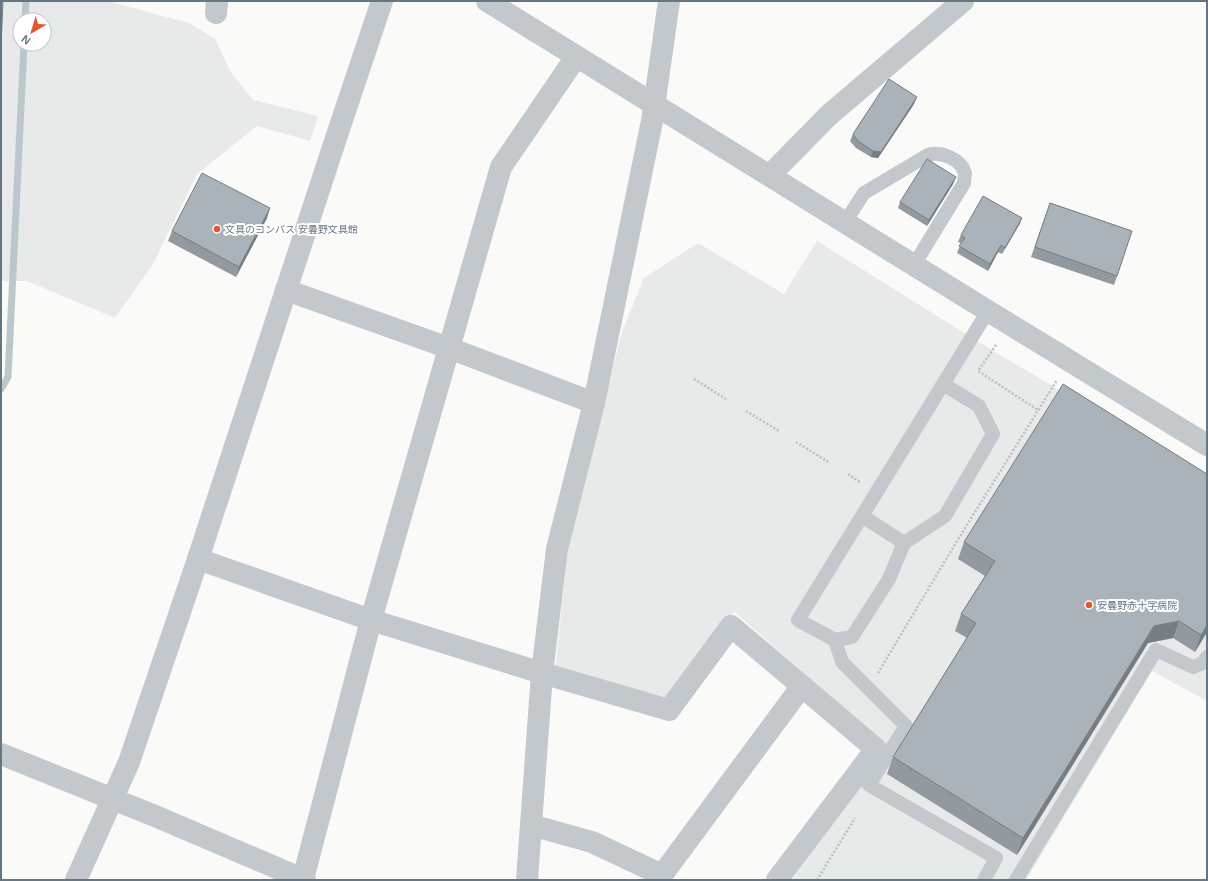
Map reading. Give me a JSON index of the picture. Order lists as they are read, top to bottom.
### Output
{
  "places": ["文具のコンパス 安曇野文具館", "安曇野赤十字病院"],
  "north": "bottom left"
}
